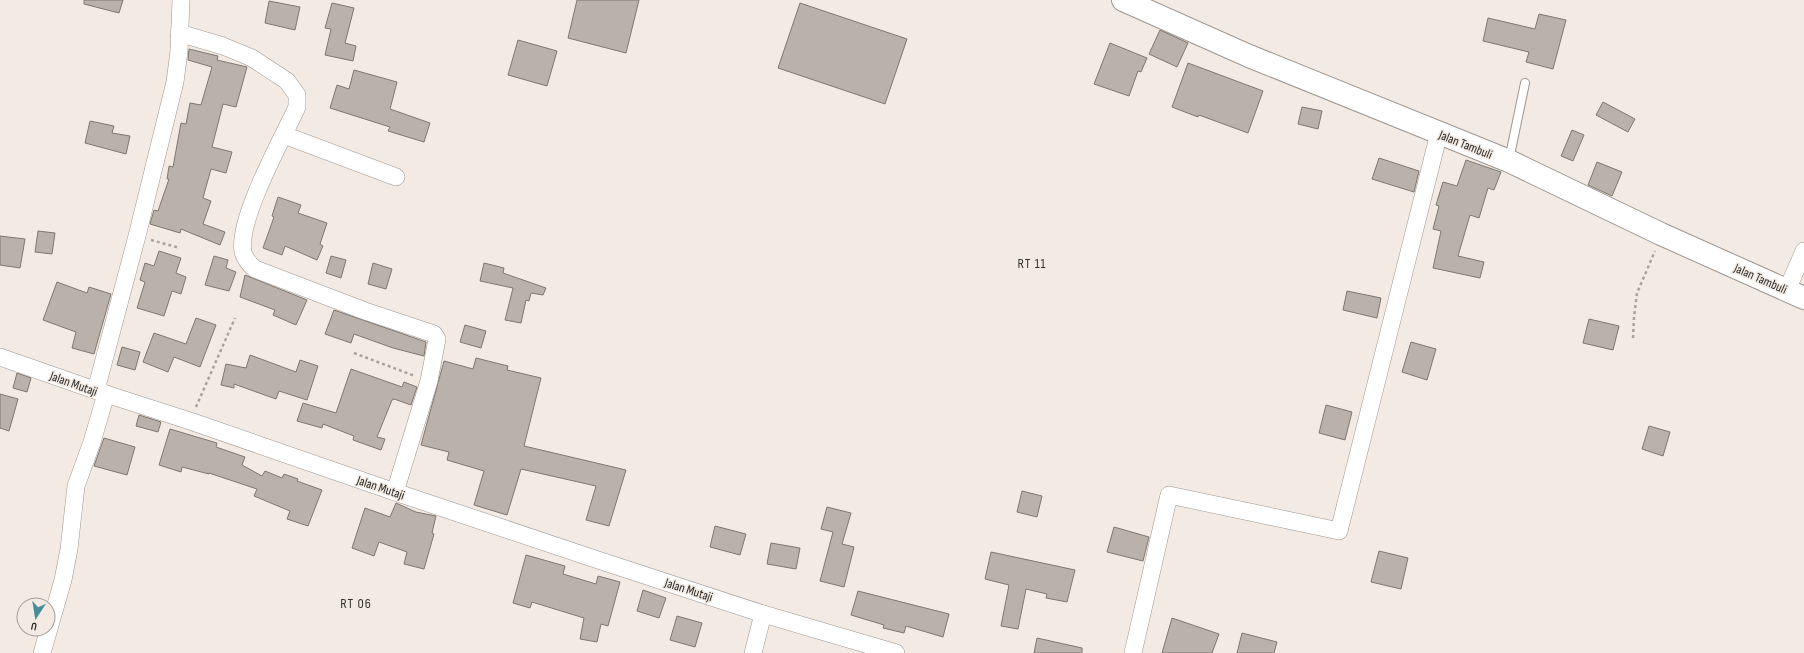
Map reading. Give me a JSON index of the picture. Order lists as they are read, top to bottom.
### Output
{
  "streets": {
    "street": ["Jalan Tambuli", "Jalan Mutaji"]
  },
  "districts": ["RT 11", "RT 06"],
  "north": "bottom"
}
